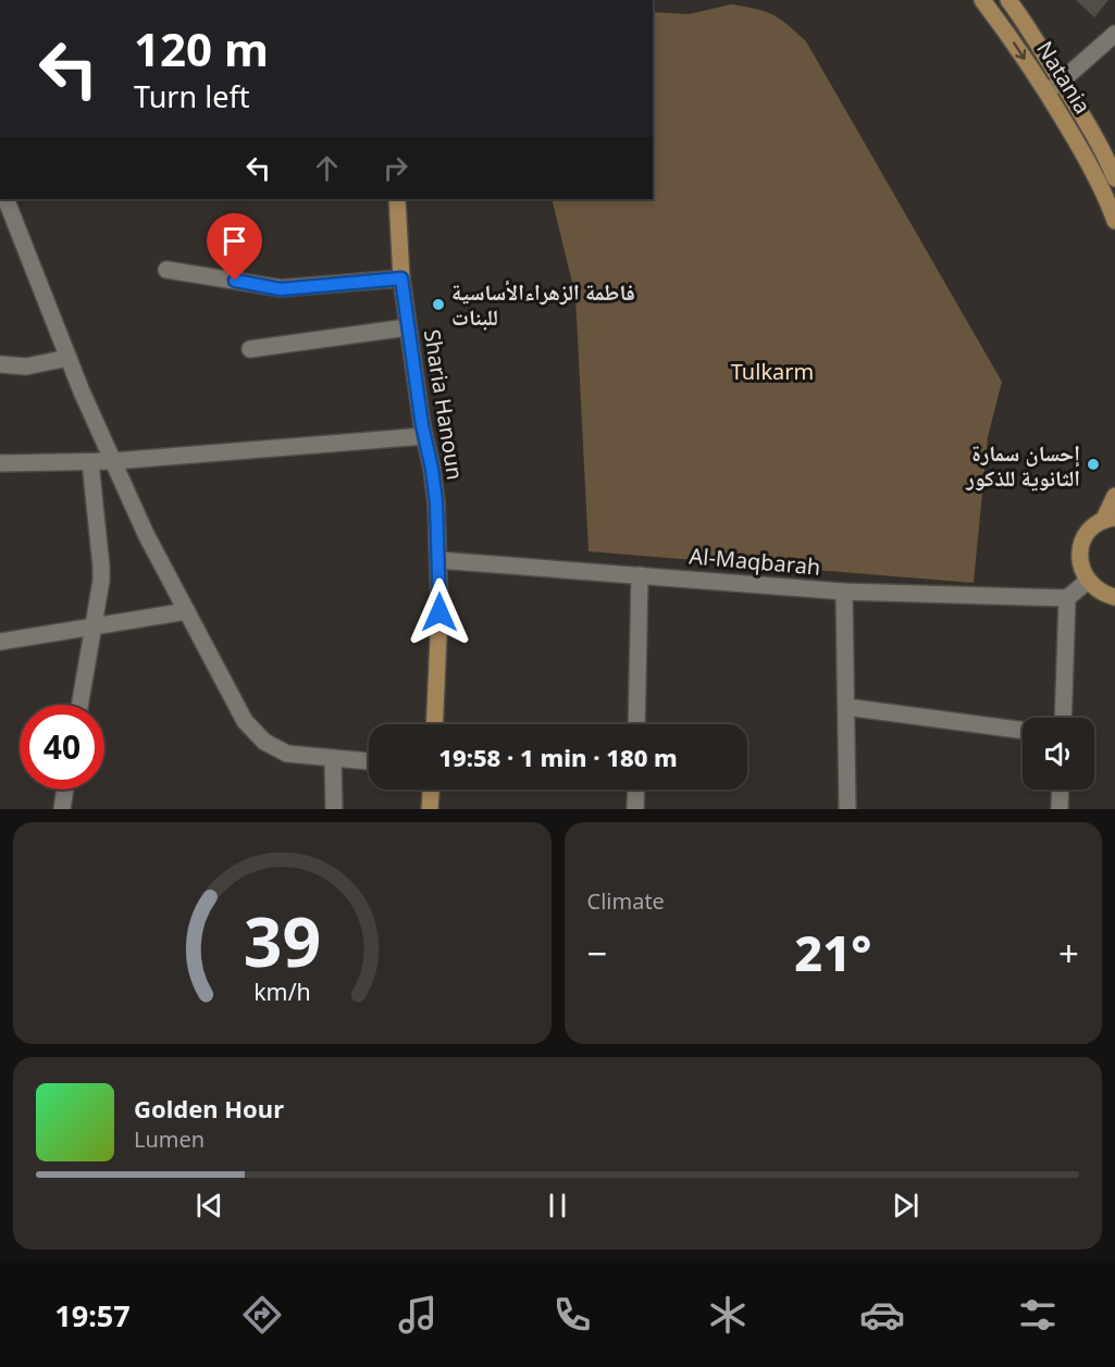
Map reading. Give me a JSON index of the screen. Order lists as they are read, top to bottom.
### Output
{
  "streets": {
    "street": ["Natania", "Sharia Hanoun", "Al-Maqbarah"]
  },
  "crossings": [
    ["Sharia Hanoun", "Al-Maqbarah"]
  ],
  "parks": ["Tulkarm"],
  "places": ["فاطمة الزهراءالأساسية للبنات", "إحسان سمارة الثانوية للذكور"],
  "page": {
    "turn": ["120 m", "Turn left"],
    "limit": "40",
    "trip": "19:58 · 1 min · 180 m",
    "tile": "Climate",
    "heat": ["−", "21°", "+"],
    "song": ["Golden Hour", "Lumen"],
    "tabs": "19:57",
    "gauge": ["39", "km/h"]
  }
}
